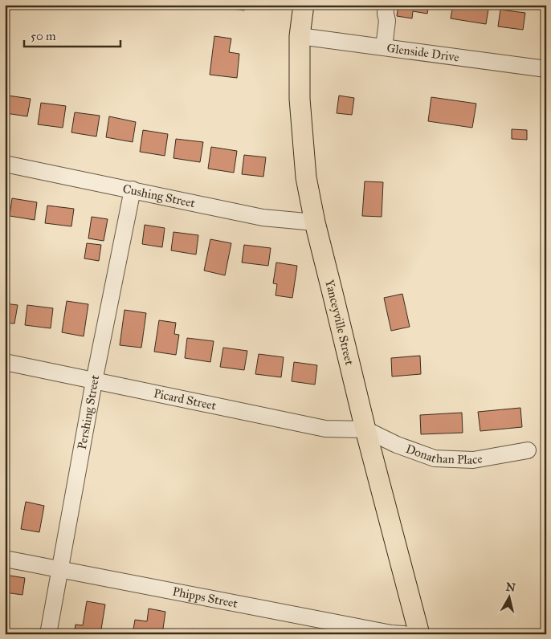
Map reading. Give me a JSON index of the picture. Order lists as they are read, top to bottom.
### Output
{
  "streets": {
    "main road": ["Yanceyville Street"],
    "street": [
      "Glenside Drive",
      "Cushing Street",
      "Picard Street",
      "Pershing Street",
      "Donathan Place",
      "Phipps Street"
    ]
  },
  "crossings": [
    ["Glenside Drive", "Yanceyville Street"],
    ["Cushing Street", "Yanceyville Street"],
    ["Cushing Street", "Pershing Street"],
    ["Yanceyville Street", "Picard Street"],
    ["Yanceyville Street", "Donathan Place"],
    ["Picard Street", "Pershing Street"],
    ["Picard Street", "Donathan Place"],
    ["Pershing Street", "Phipps Street"]
  ],
  "scale_bar": "50 m",
  "north": "top"
}
